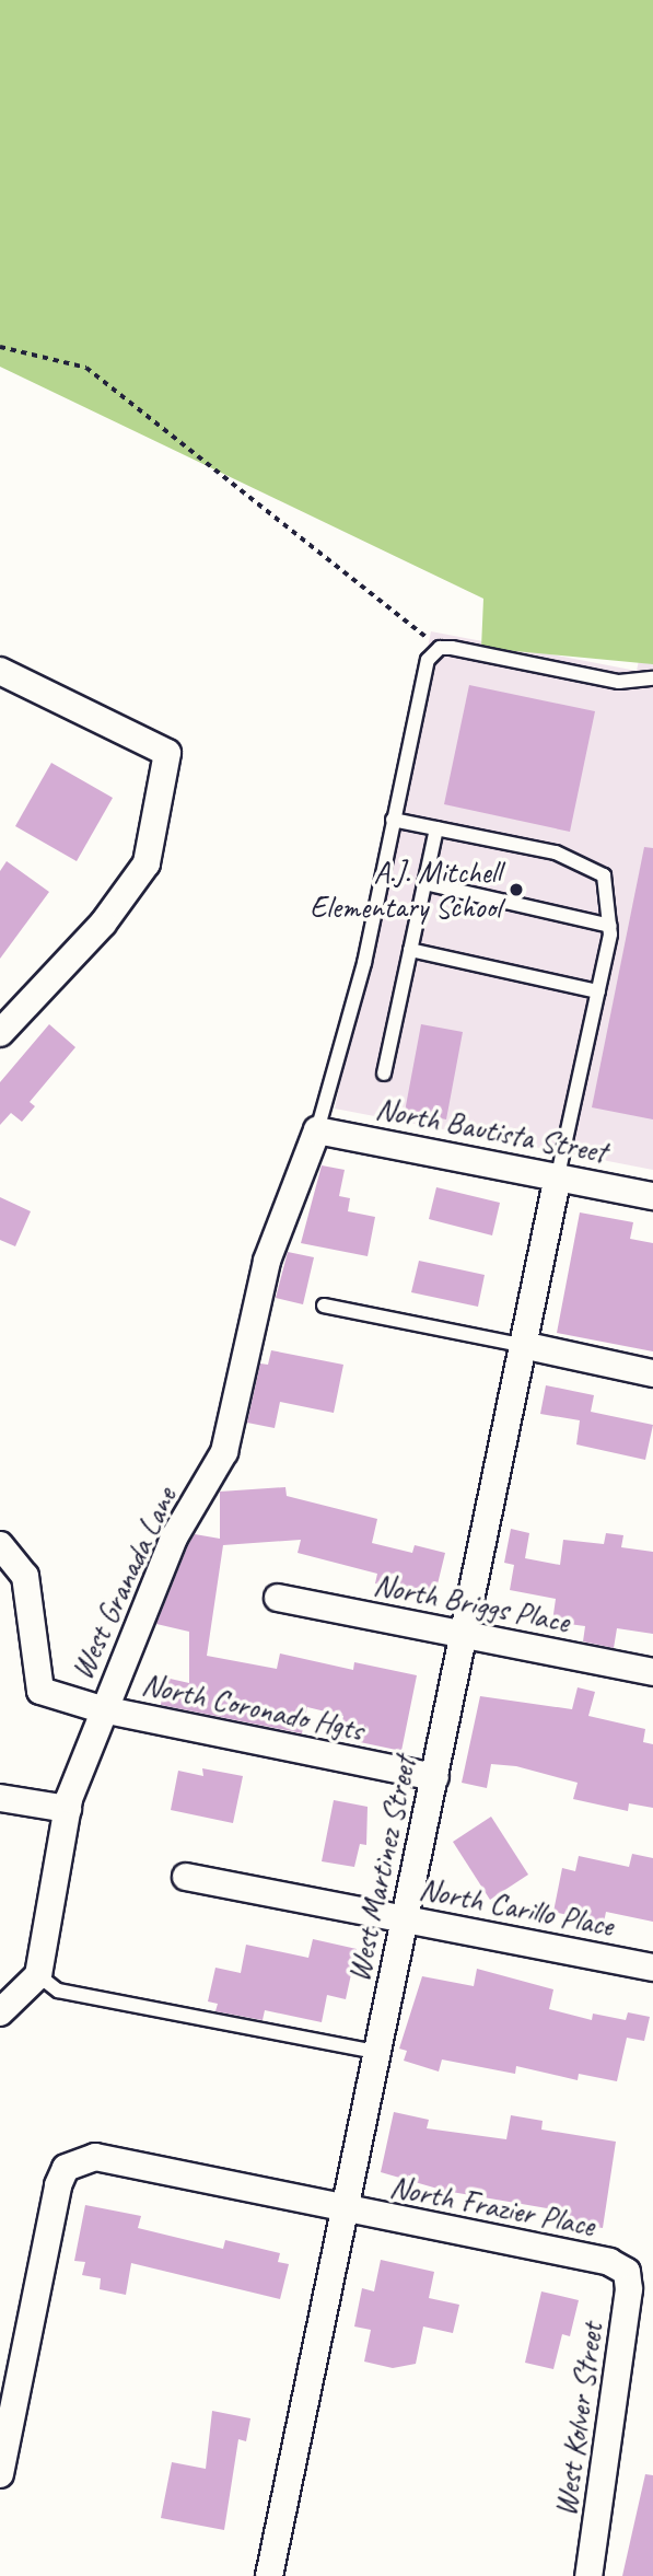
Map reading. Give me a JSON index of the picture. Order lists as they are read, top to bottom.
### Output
{
  "streets": {
    "street": [
      "North Bautista Street",
      "West Granada Lane",
      "North Briggs Place",
      "North Coronado Hgts",
      "West Martinez Street",
      "North Carillo Place",
      "North Frazier Place",
      "West Kolver Street"
    ]
  },
  "crossings": [
    ["North Bautista Street", "West Granada Lane"],
    ["North Bautista Street", "West Martinez Street"],
    ["West Granada Lane", "North Coronado Hgts"],
    ["North Briggs Place", "West Martinez Street"],
    ["North Coronado Hgts", "West Martinez Street"],
    ["West Martinez Street", "North Carillo Place"],
    ["West Martinez Street", "North Frazier Place"],
    ["North Frazier Place", "West Kolver Street"]
  ],
  "places": ["A.J. Mitchell Elementary School"]
}
